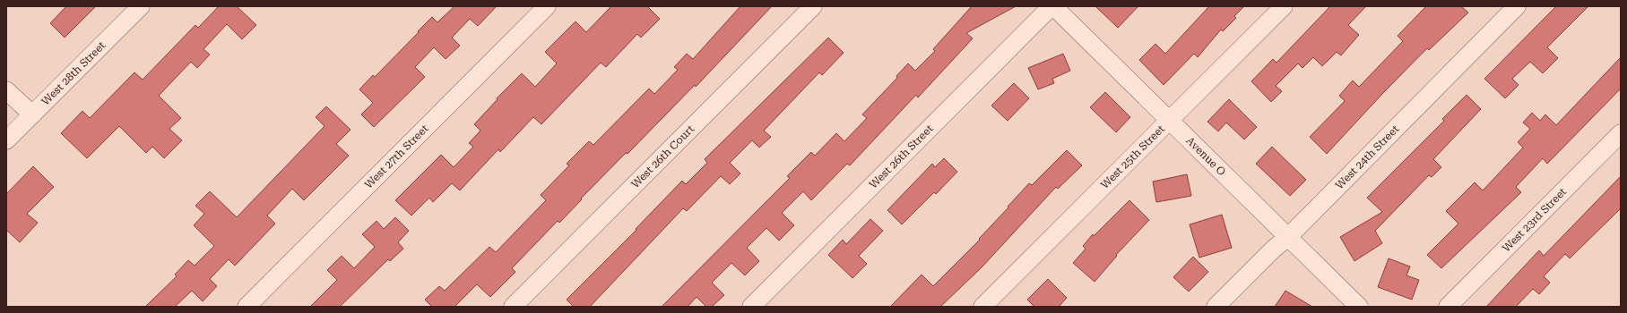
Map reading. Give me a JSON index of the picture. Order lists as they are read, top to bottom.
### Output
{
  "streets": {
    "street": [
      "West 28th Street",
      "West 27th Street",
      "West 26th Court",
      "West 26th Street",
      "West 25th Street",
      "Avenue O",
      "West 24th Street",
      "West 23rd Street"
    ]
  },
  "crossings": [
    ["West 26th Street", "Avenue O"],
    ["West 25th Street", "Avenue O"],
    ["Avenue O", "West 24th Street"]
  ]
}
